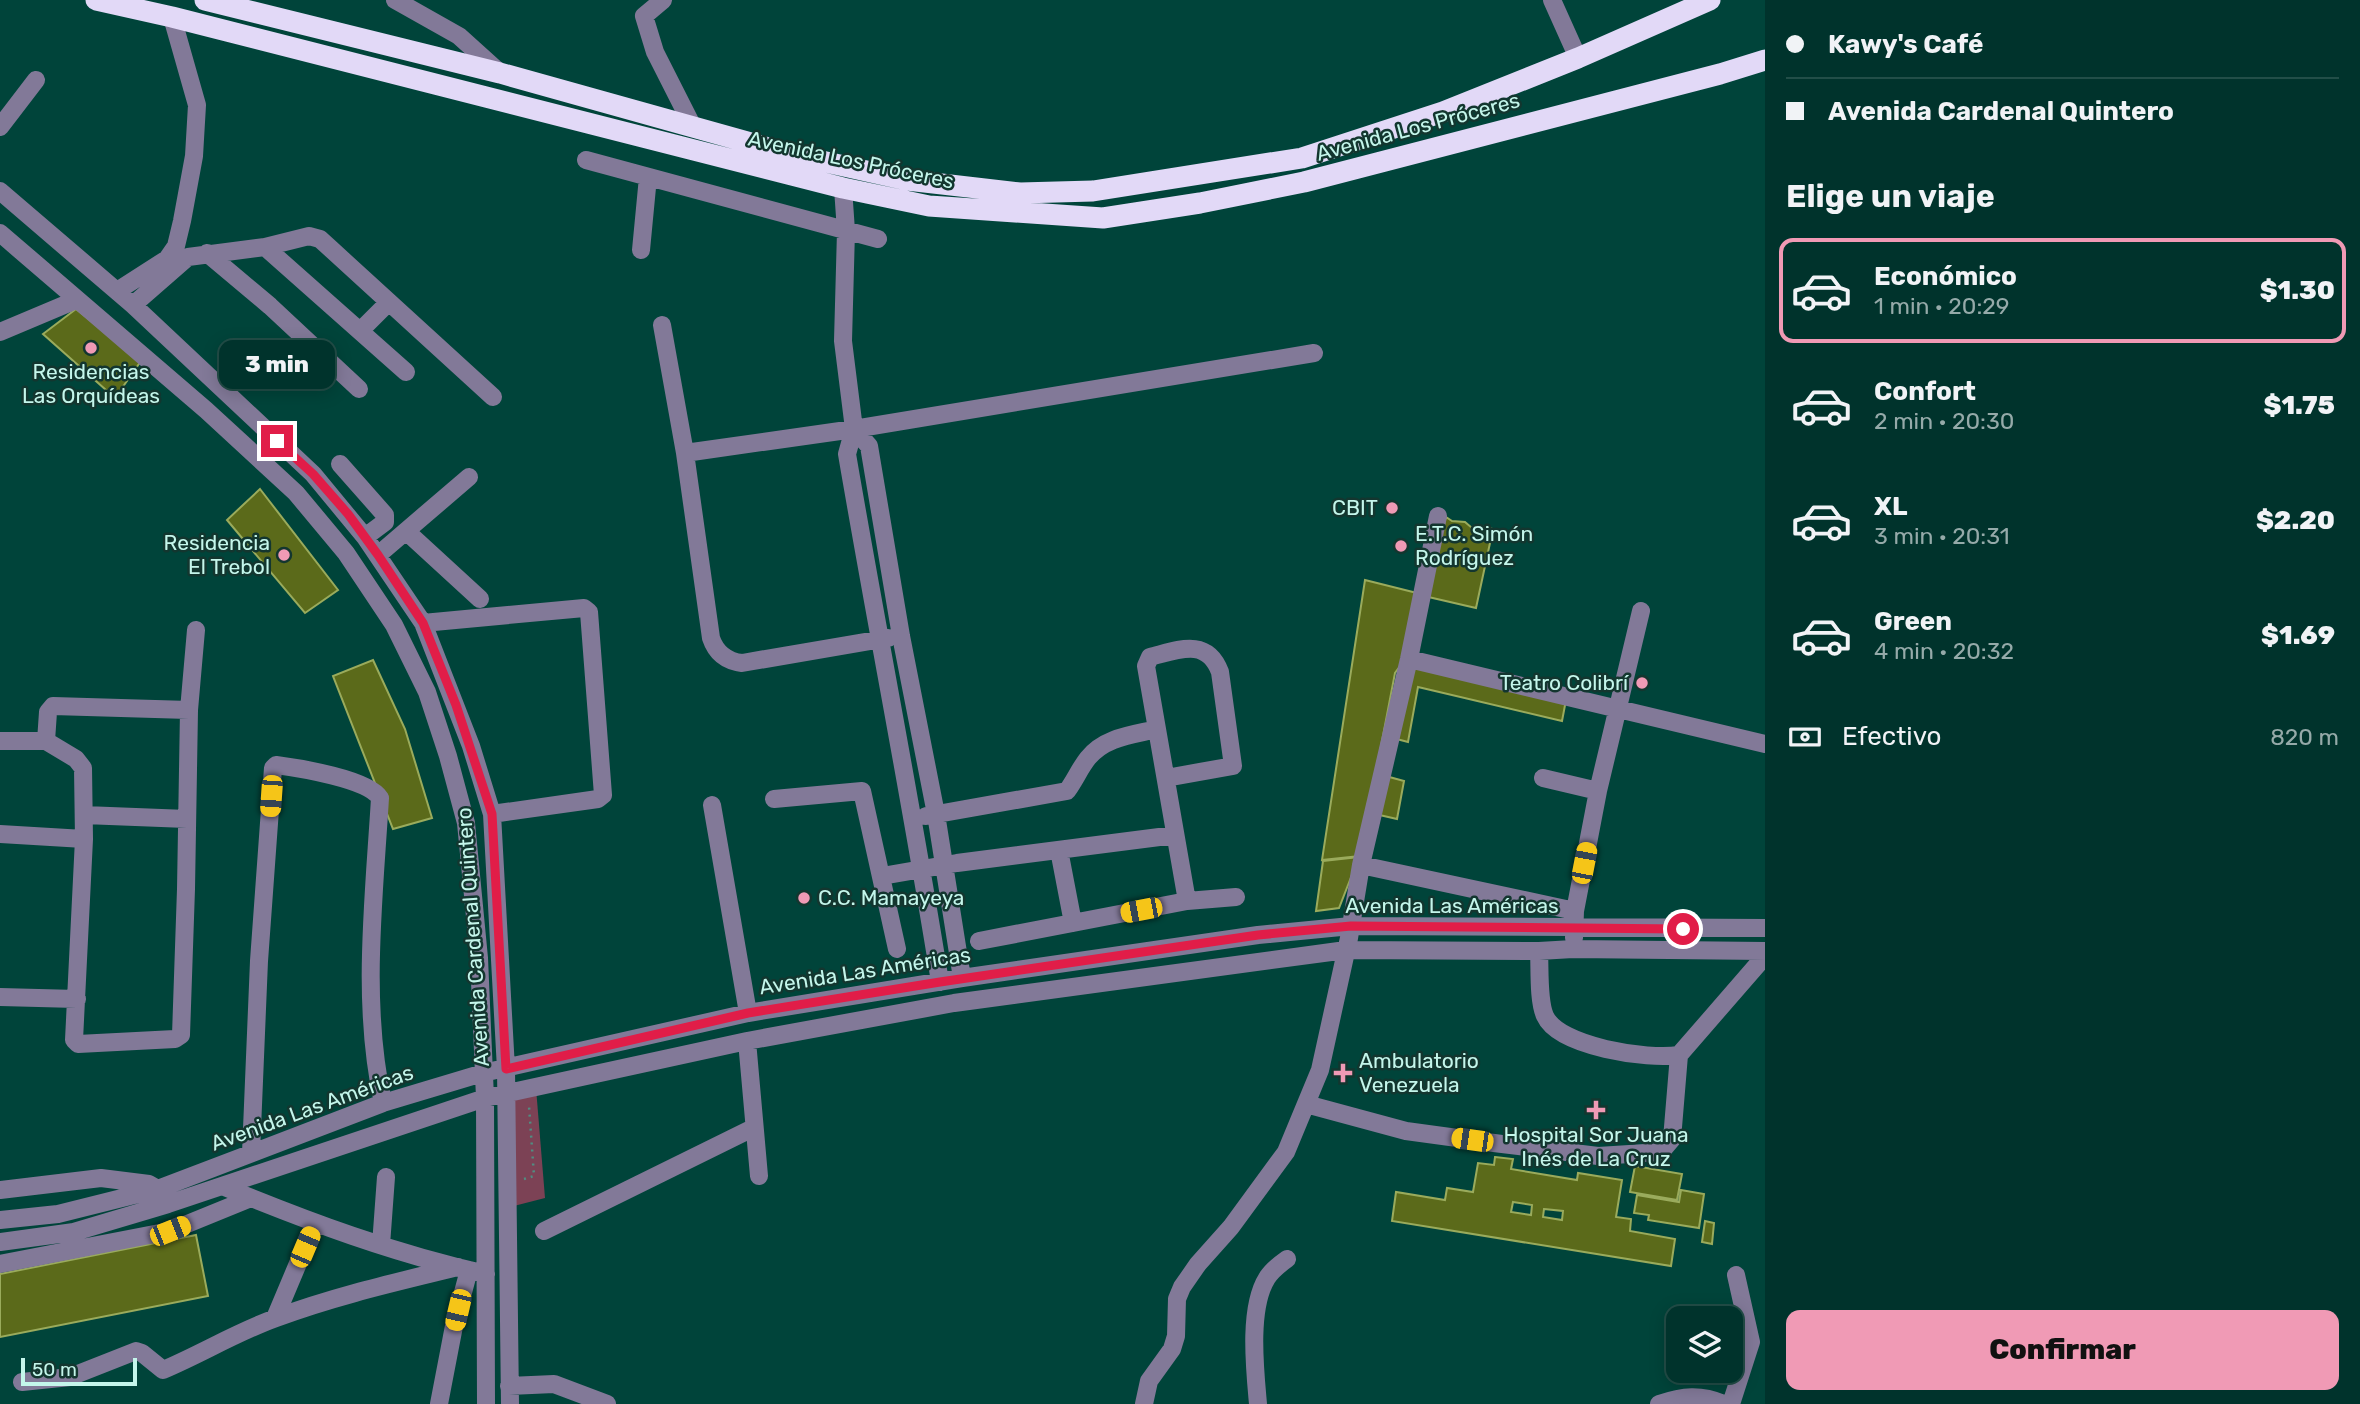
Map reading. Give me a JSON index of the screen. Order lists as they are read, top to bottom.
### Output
{
  "streets": {
    "highway": ["Avenida Los Próceres"],
    "street": ["Avenida Las Américas", "Avenida Cardenal Quintero"]
  },
  "crossings": [
    ["Avenida Las Américas", "Avenida Cardenal Quintero"]
  ],
  "places": {
    "other": [
      "Residencias Las Orquídeas",
      "CBIT",
      "E.T.C. Simón Rodríguez",
      "Residencia El Trebol",
      "Teatro Colibrí",
      "C.C. Mamayeya"
    ],
    "health": ["Ambulatorio Venezuela", "Hospital Sor Juana Inés de La Cruz"]
  },
  "scale_bar": "50 m",
  "page": {
    "banner": ["Kawy's Café", "Avenida Cardenal Quintero"],
    "heading": "Elige un viaje",
    "list": [
      {
        "name": "Económico",
        "note": "1 min · 20:29",
        "value": "$1.30"
      },
      {
        "name": "Confort",
        "note": "2 min · 20:30",
        "value": "$1.75"
      },
      {
        "name": "XL",
        "note": "3 min · 20:31",
        "value": "$2.20"
      },
      {
        "name": "Green",
        "note": "4 min · 20:32",
        "value": "$1.69"
      }
    ],
    "bubble": "3 min",
    "pay": ["Efectivo", "820 m"],
    "buttons": "Confirmar",
    "scale": "50 m"
  }
}
